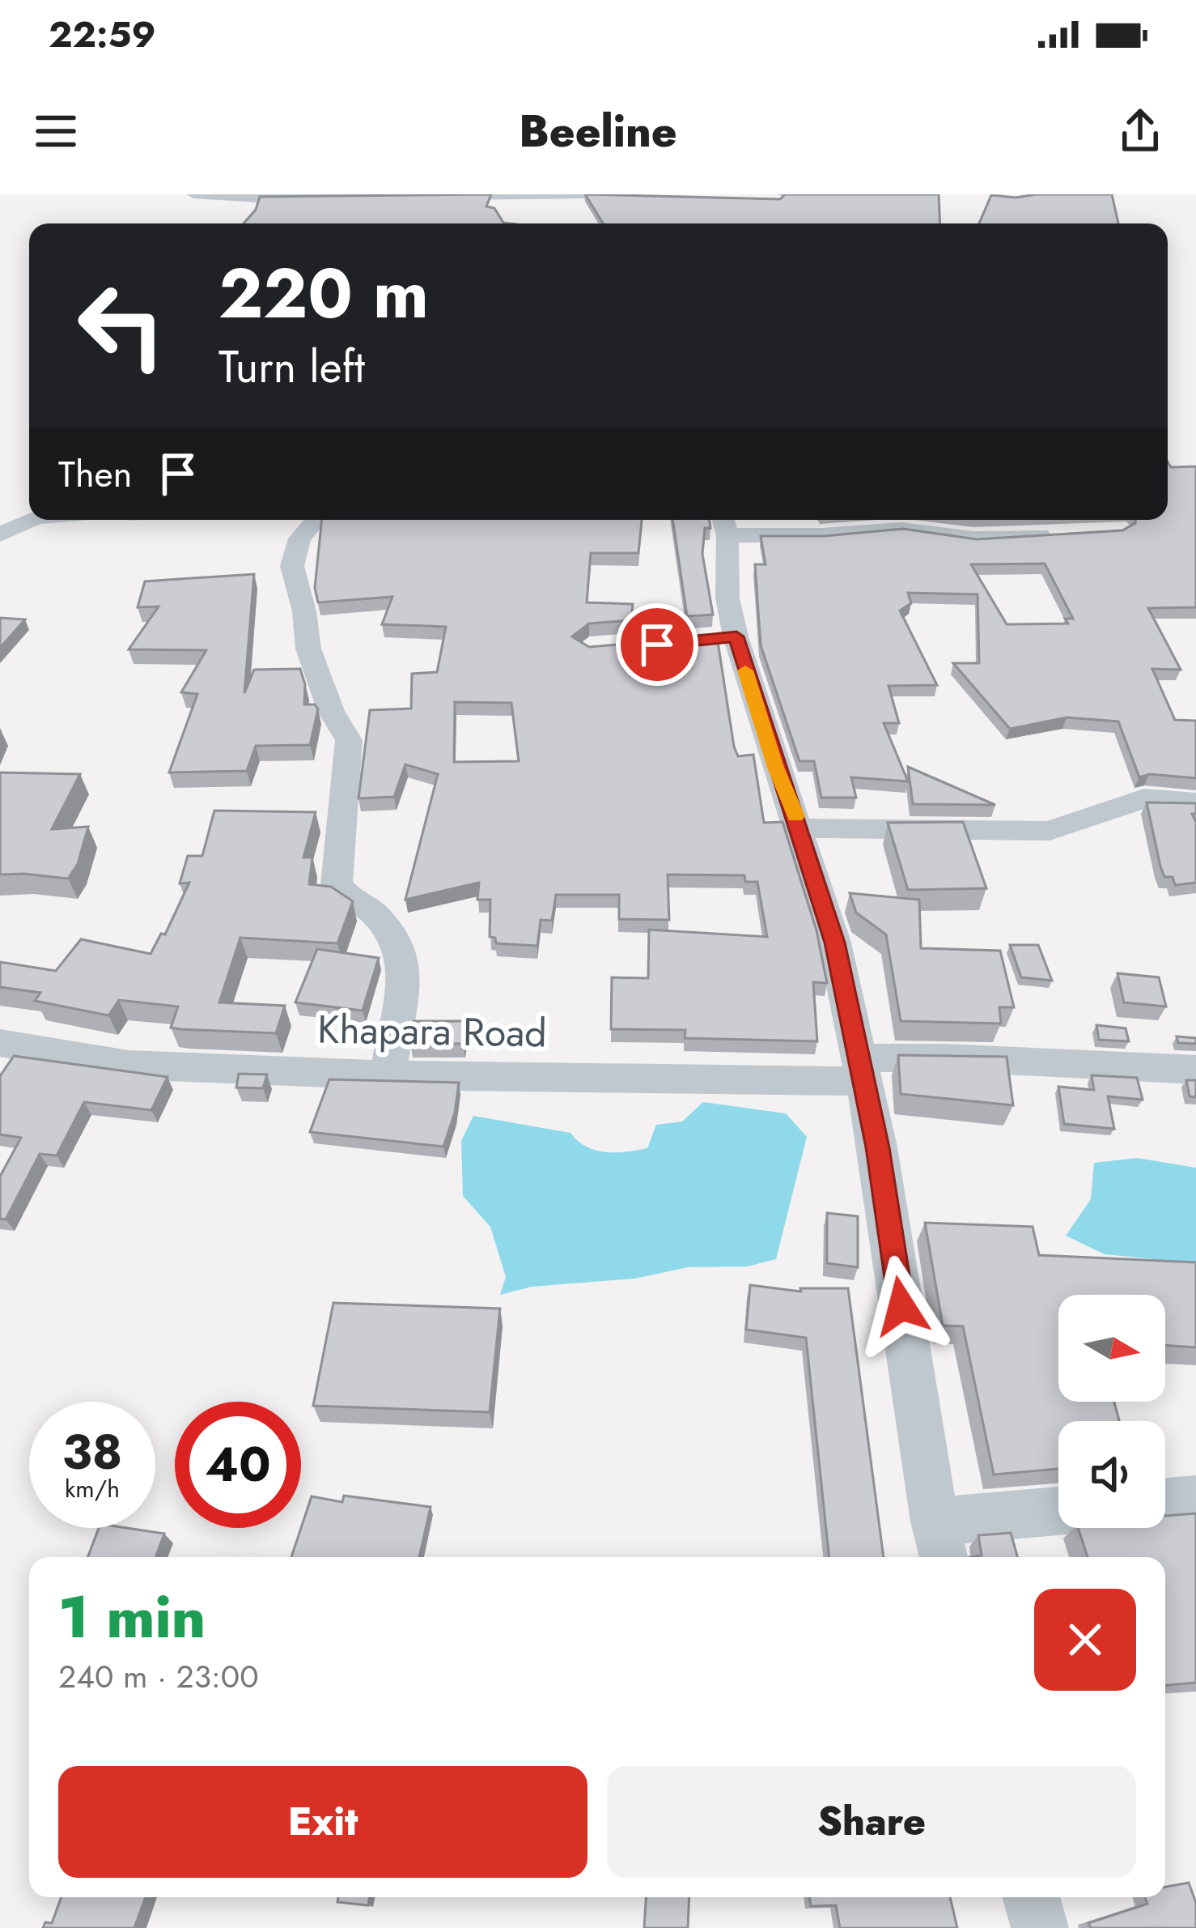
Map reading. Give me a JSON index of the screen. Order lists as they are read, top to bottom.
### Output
{
  "streets": {
    "street": ["Khapara Road"]
  },
  "north": "right",
  "page": {
    "status": "22:59",
    "header": "Beeline",
    "turn": ["220 m", "Turn left"],
    "then": "Then",
    "speed": "38 km/h",
    "limit": "40",
    "heading": ["1 min", "240 m · 23:00"],
    "buttons": ["Exit", "Share"]
  }
}
